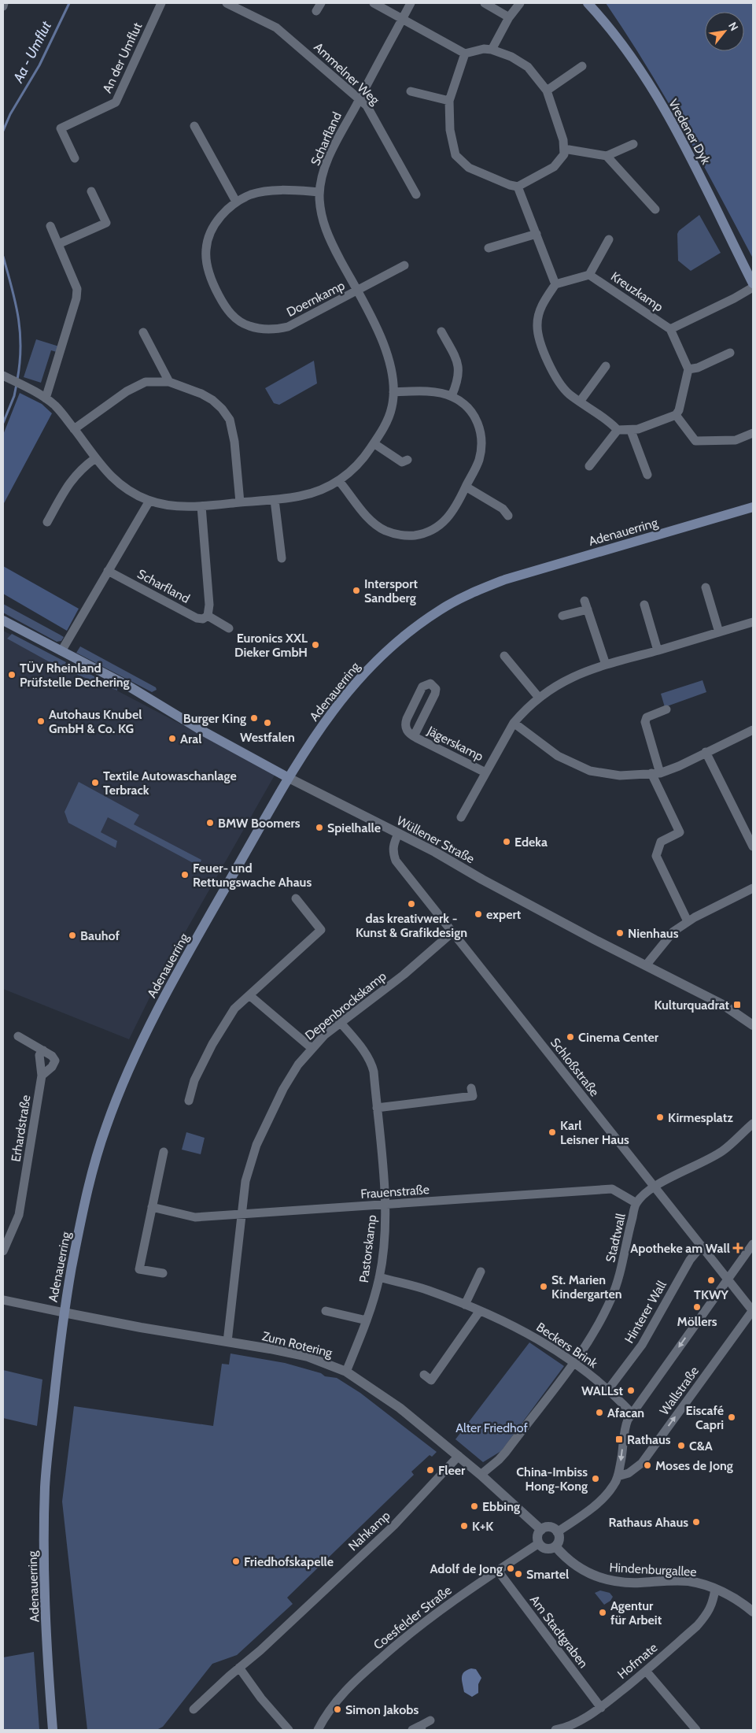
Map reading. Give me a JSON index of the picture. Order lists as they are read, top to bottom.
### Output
{
  "streets": {
    "main road": ["Vredener Dyk", "Adenauerring", "Wüllener Straße"],
    "street": [
      "An der Umflut",
      "Ammelner Weg",
      "Scharfland",
      "Kreuzkamp",
      "Doernkamp",
      "Jägerskamp",
      "Depenbrockskamp",
      "Schloßstraße",
      "Erhardstraße",
      "Frauenstraße",
      "Stadtwall",
      "Pastorskamp",
      "Hinterer Wall",
      "Zum Rotering",
      "Beckers Brink",
      "Wallstraße",
      "Nahkamp",
      "Hindenburgallee",
      "Coesfelder Straße",
      "Am Stadtgraben",
      "Hofmate"
    ]
  },
  "crossings": [
    ["Ammelner Weg", "Scharfland"],
    ["Scharfland", "Doernkamp"],
    ["Adenauerring", "Wüllener Straße"],
    ["Adenauerring", "Zum Rotering"],
    ["Wüllener Straße", "Schloßstraße"],
    ["Depenbrockskamp", "Schloßstraße"],
    ["Depenbrockskamp", "Frauenstraße"],
    ["Depenbrockskamp", "Pastorskamp"],
    ["Depenbrockskamp", "Zum Rotering"],
    ["Schloßstraße", "Stadtwall"],
    ["Schloßstraße", "Hinterer Wall"],
    ["Schloßstraße", "Wallstraße"],
    ["Frauenstraße", "Stadtwall"],
    ["Frauenstraße", "Pastorskamp"],
    ["Stadtwall", "Zum Rotering"],
    ["Stadtwall", "Beckers Brink"],
    ["Pastorskamp", "Zum Rotering"],
    ["Pastorskamp", "Beckers Brink"],
    ["Hinterer Wall", "Beckers Brink"],
    ["Zum Rotering", "Nahkamp"],
    ["Zum Rotering", "Hindenburgallee"],
    ["Zum Rotering", "Coesfelder Straße"],
    ["Beckers Brink", "Wallstraße"],
    ["Hindenburgallee", "Coesfelder Straße"],
    ["Hindenburgallee", "Hofmate"],
    ["Coesfelder Straße", "Am Stadtgraben"],
    ["Am Stadtgraben", "Hofmate"]
  ],
  "water": ["Aa - Umflut"],
  "parks": ["Alter Friedhof"],
  "places": {
    "other": [
      "Intersport Sandberg",
      "Euronics XXL Dieker GmbH",
      "TÜV Rheinland Prüfstelle Dechering",
      "Burger King",
      "Autohaus Knubel GmbH & Co. KG",
      "Westfalen",
      "Aral",
      "Textile Autowaschanlage Terbrack",
      "BMW Boomers",
      "Spielhalle",
      "Edeka",
      "Feuer- und Rettungswache Ahaus",
      "das kreativwerk - Kunst & Grafikdesign",
      "expert",
      "Nienhaus",
      "Bauhof",
      "Cinema Center",
      "Kirmesplatz",
      "Karl Leisner Haus",
      "TKWY",
      "St. Marien Kindergarten",
      "Möllers",
      "WALLst",
      "Afacan",
      "Eiscafé Capri",
      "C&A",
      "Moses de Jong",
      "Fleer",
      "China-Imbiss Hong-Kong",
      "Ebbing",
      "Rathaus Ahaus",
      "K+K",
      "Friedhofskapelle",
      "Adolf de Jong",
      "Smartel",
      "Agentur für Arbeit",
      "Simon Jakobs"
    ],
    "transit": ["Kulturquadrat", "Rathaus"],
    "health": ["Apotheke am Wall"]
  },
  "north": "top right"
}
